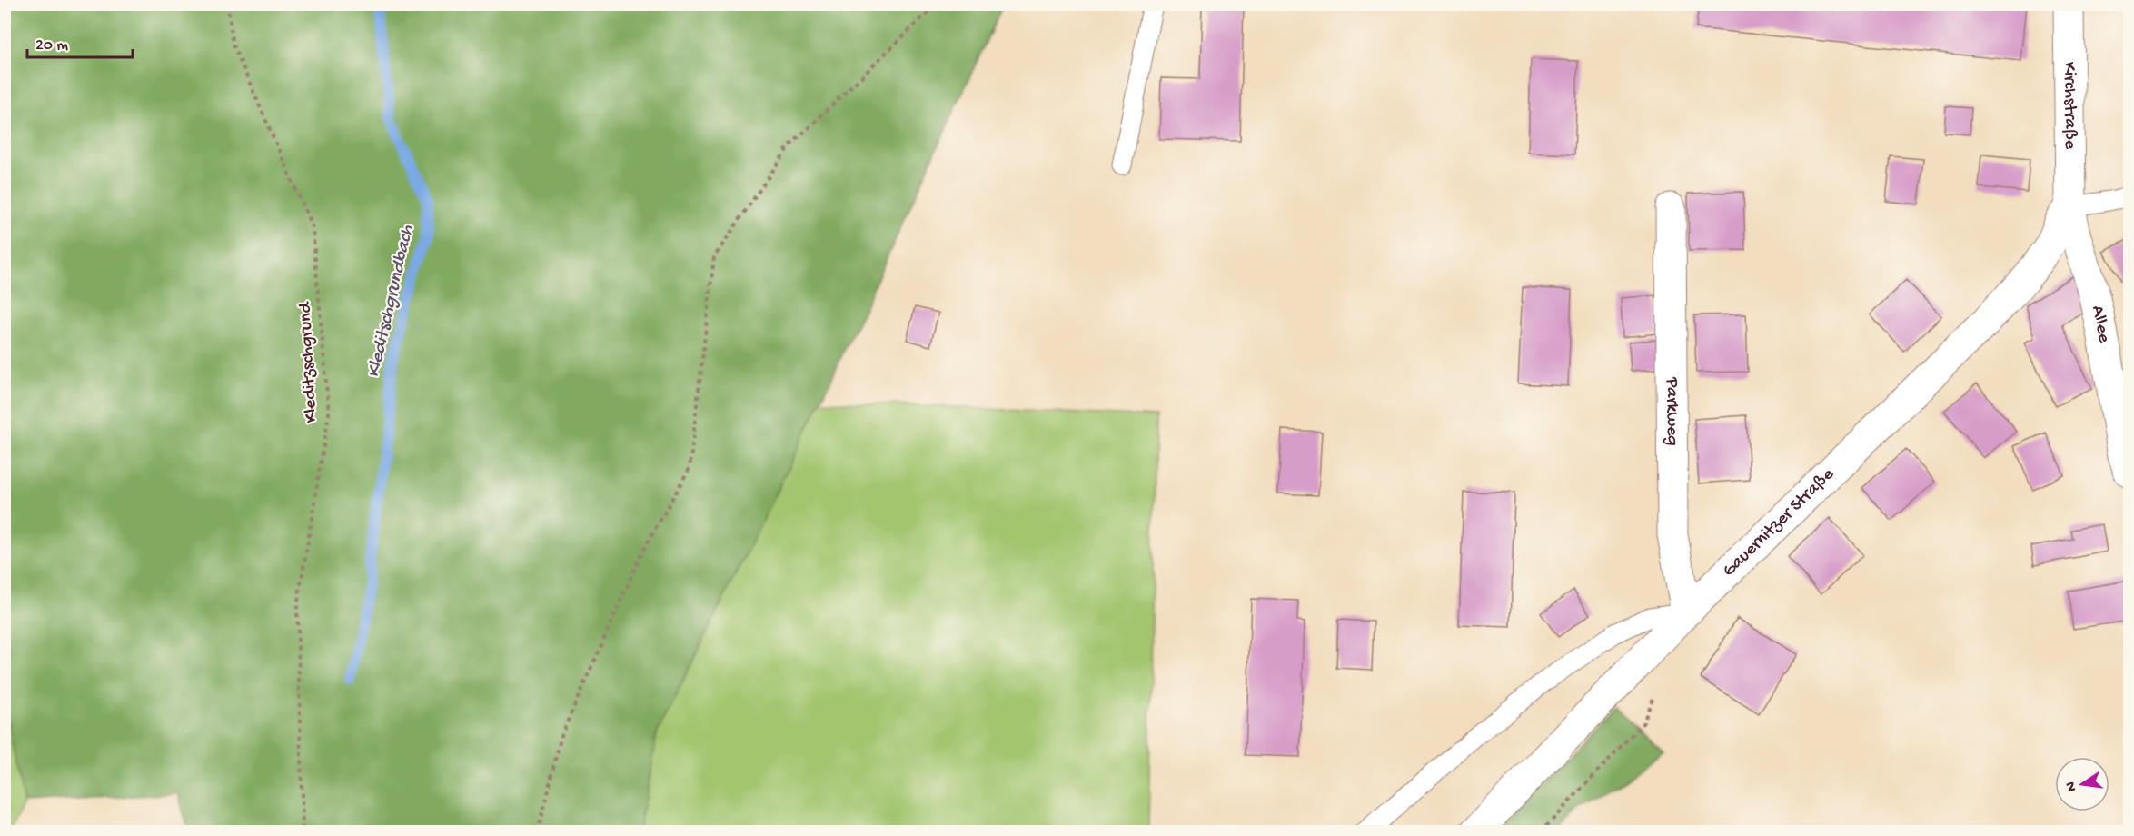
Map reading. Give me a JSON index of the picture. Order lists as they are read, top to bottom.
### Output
{
  "streets": {
    "street": [
      "Kirchstraße",
      "Allee",
      "Parkweg",
      "Gauernitzer Straße"
    ],
    "path": ["Kleditzschgrund"]
  },
  "crossings": [
    ["Kirchstraße", "Allee"],
    ["Kirchstraße", "Gauernitzer Straße"],
    ["Allee", "Gauernitzer Straße"],
    ["Parkweg", "Gauernitzer Straße"]
  ],
  "water": ["Kleditschgrundbach"],
  "scale_bar": "20 m",
  "north": "left"
}
